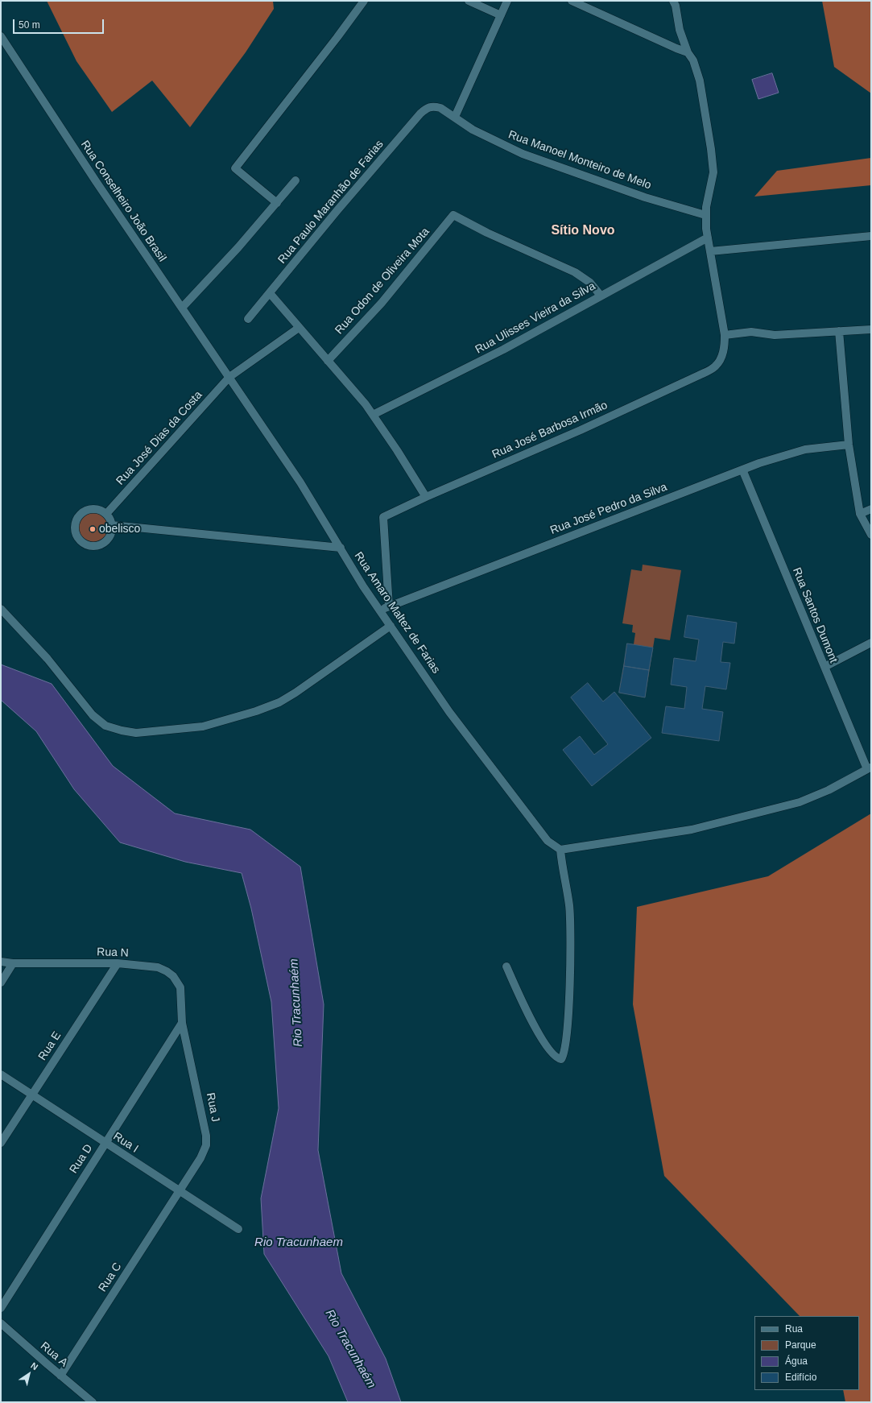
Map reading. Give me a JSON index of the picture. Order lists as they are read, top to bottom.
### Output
{
  "streets": {
    "street": [
      "Rua Manoel Monteiro de Melo",
      "Rua Conselheiro João Brasil",
      "Rua Paulo Maranhão de Farias",
      "Rua Odon de Oliveira Mota",
      "Rua Ulisses Vieira da Silva",
      "Rua José Barbosa Irmão",
      "Rua José Dias da Costa",
      "Rua José Pedro da Silva",
      "Rua Amaro Maltez de Farias",
      "Rua Santos Dumont",
      "Rua N",
      "Rua E",
      "Rua J",
      "Rua I",
      "Rua D",
      "Rua C",
      "Rua A"
    ]
  },
  "crossings": [
    ["Rua Manoel Monteiro de Melo", "Rua Paulo Maranhão de Farias"],
    ["Rua Conselheiro João Brasil", "Rua José Dias da Costa"],
    ["Rua Conselheiro João Brasil", "Rua Amaro Maltez de Farias"],
    ["Rua Odon de Oliveira Mota", "Rua Ulisses Vieira da Silva"],
    ["Rua José Barbosa Irmão", "Rua José Pedro da Silva"],
    ["Rua José Dias da Costa", "Rua Amaro Maltez de Farias"],
    ["Rua José Pedro da Silva", "Rua Amaro Maltez de Farias"],
    ["Rua José Pedro da Silva", "Rua Santos Dumont"],
    ["Rua N", "Rua E"],
    ["Rua N", "Rua J"],
    ["Rua N", "Rua D"],
    ["Rua E", "Rua I"],
    ["Rua J", "Rua I"],
    ["Rua J", "Rua D"],
    ["Rua J", "Rua C"],
    ["Rua I", "Rua D"],
    ["Rua I", "Rua C"],
    ["Rua C", "Rua A"]
  ],
  "districts": ["Sítio Novo"],
  "water": ["Rio Tracunhaém", "Rio Tracunhaem"],
  "places": ["obelisco"],
  "legend": [
    "Rua",
    "Parque",
    "Água",
    "Edifício"
  ],
  "scale_bar": "50 m",
  "north": "top right"
}
